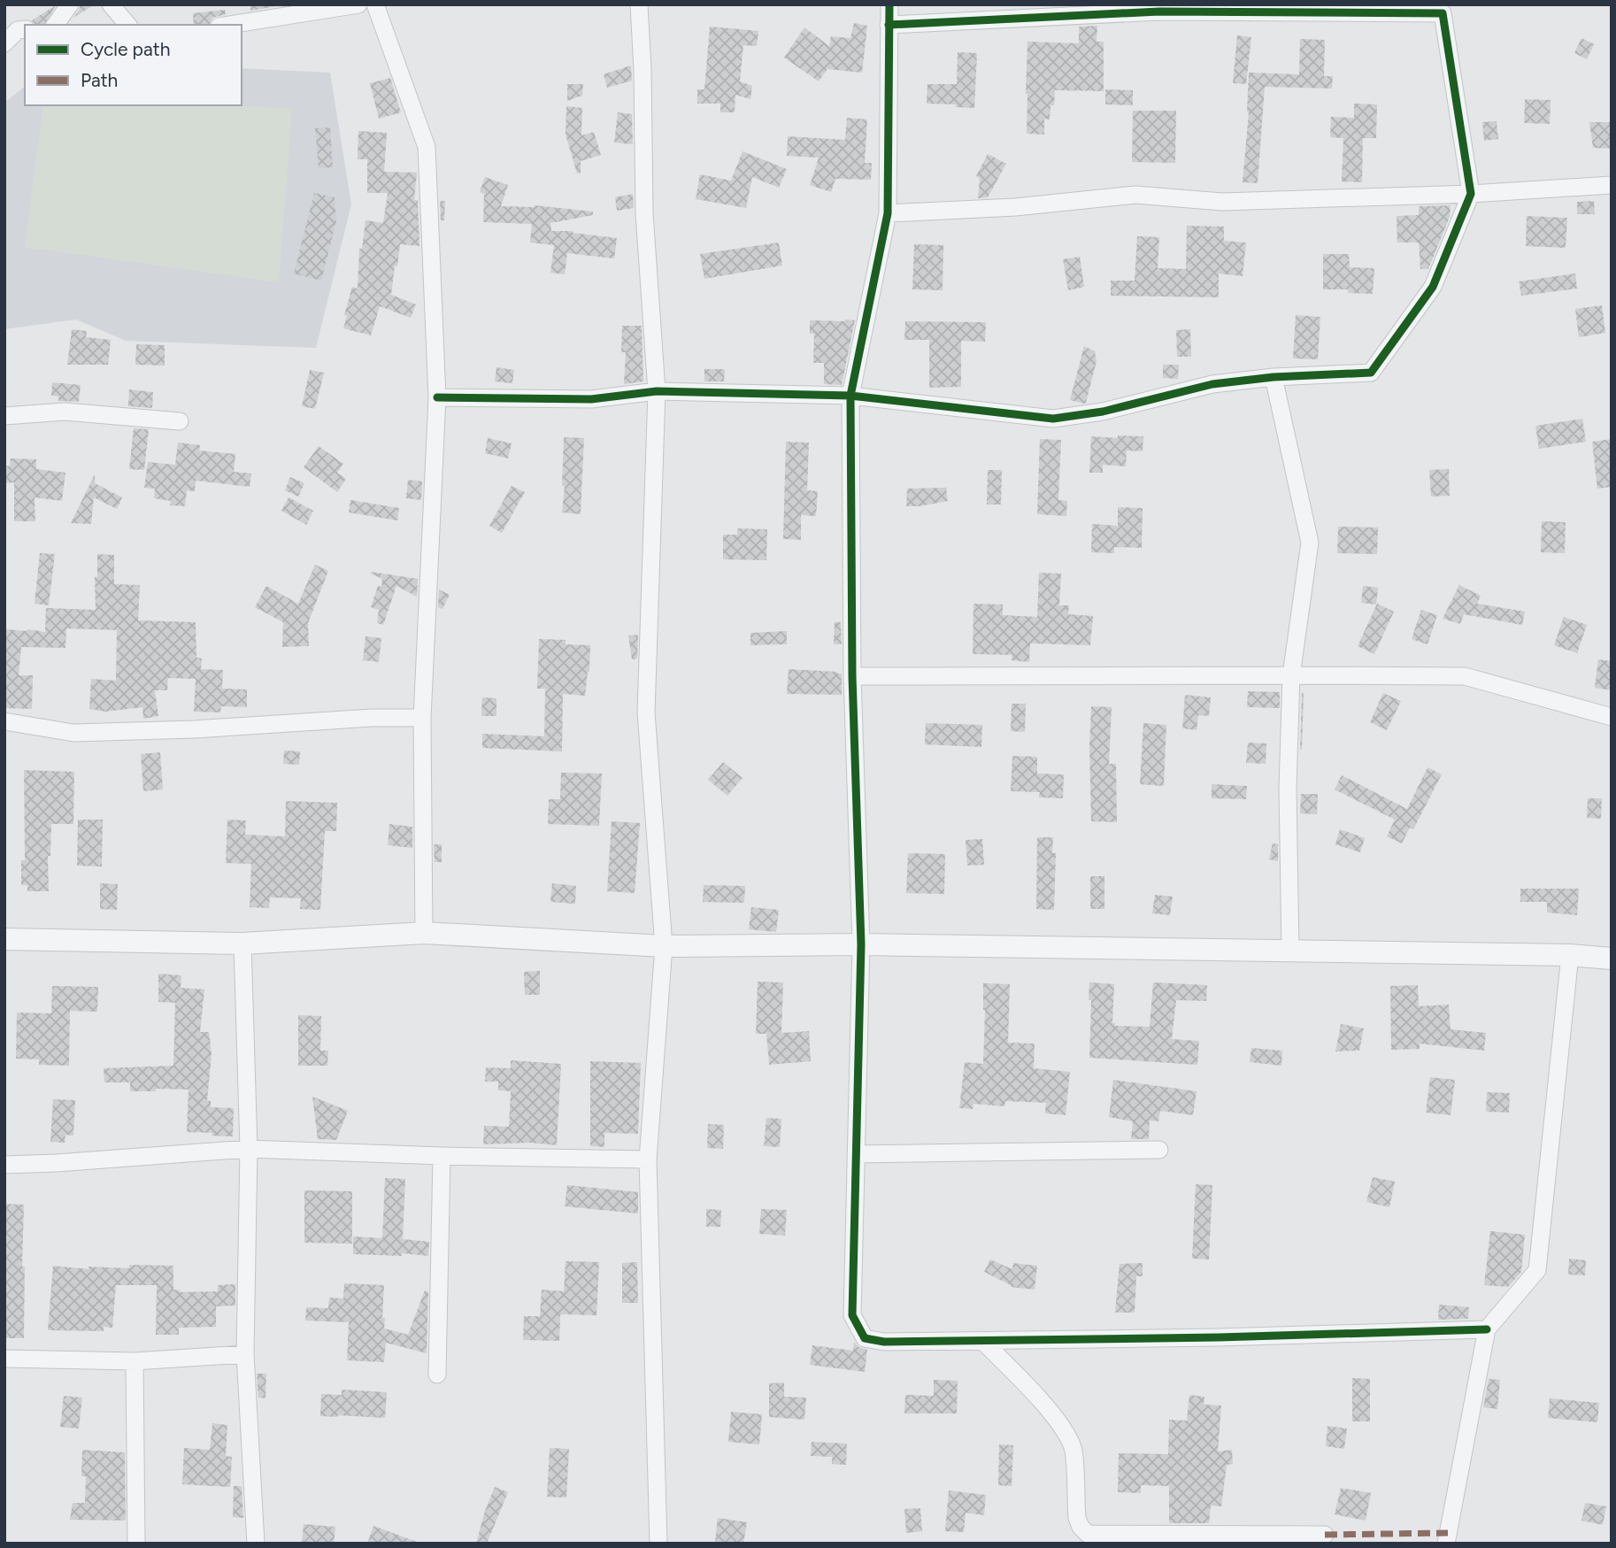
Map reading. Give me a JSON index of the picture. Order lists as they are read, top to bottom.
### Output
{
  "legend": ["Cycle path", "Path"]
}
